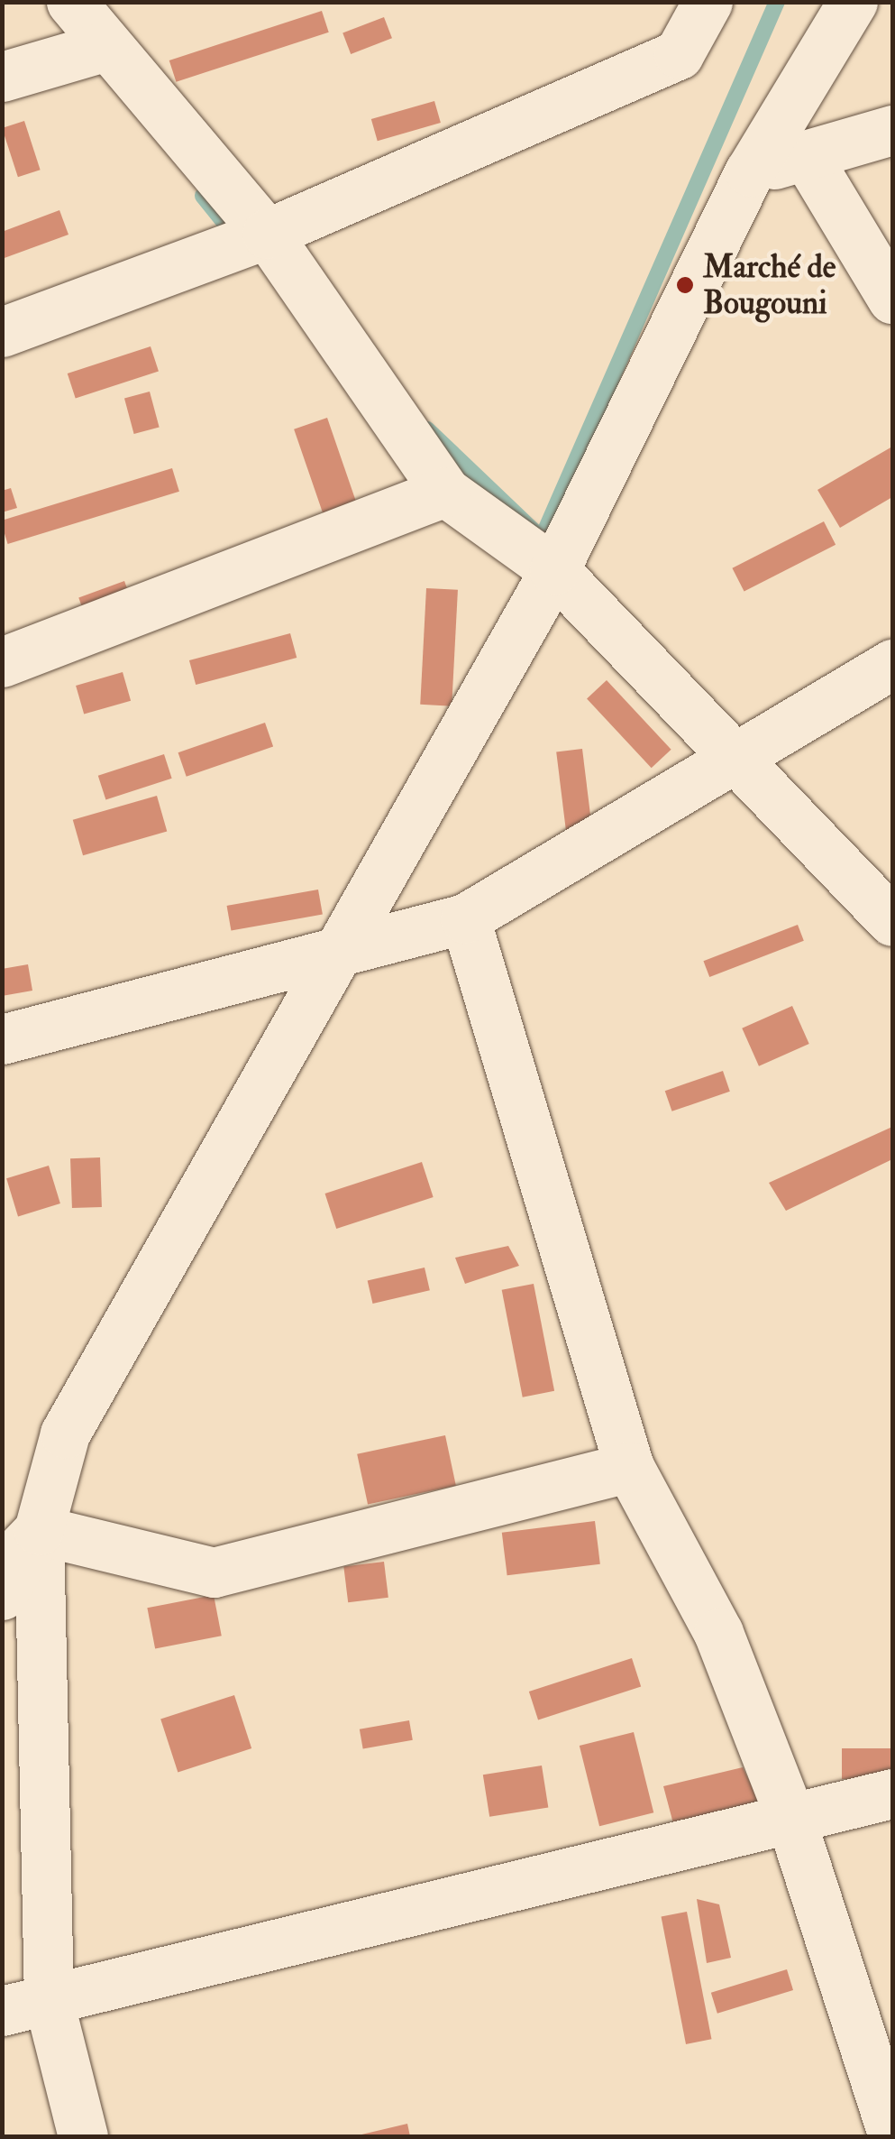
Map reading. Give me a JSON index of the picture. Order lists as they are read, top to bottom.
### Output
{
  "places": ["Marché de Bougouni"]
}
